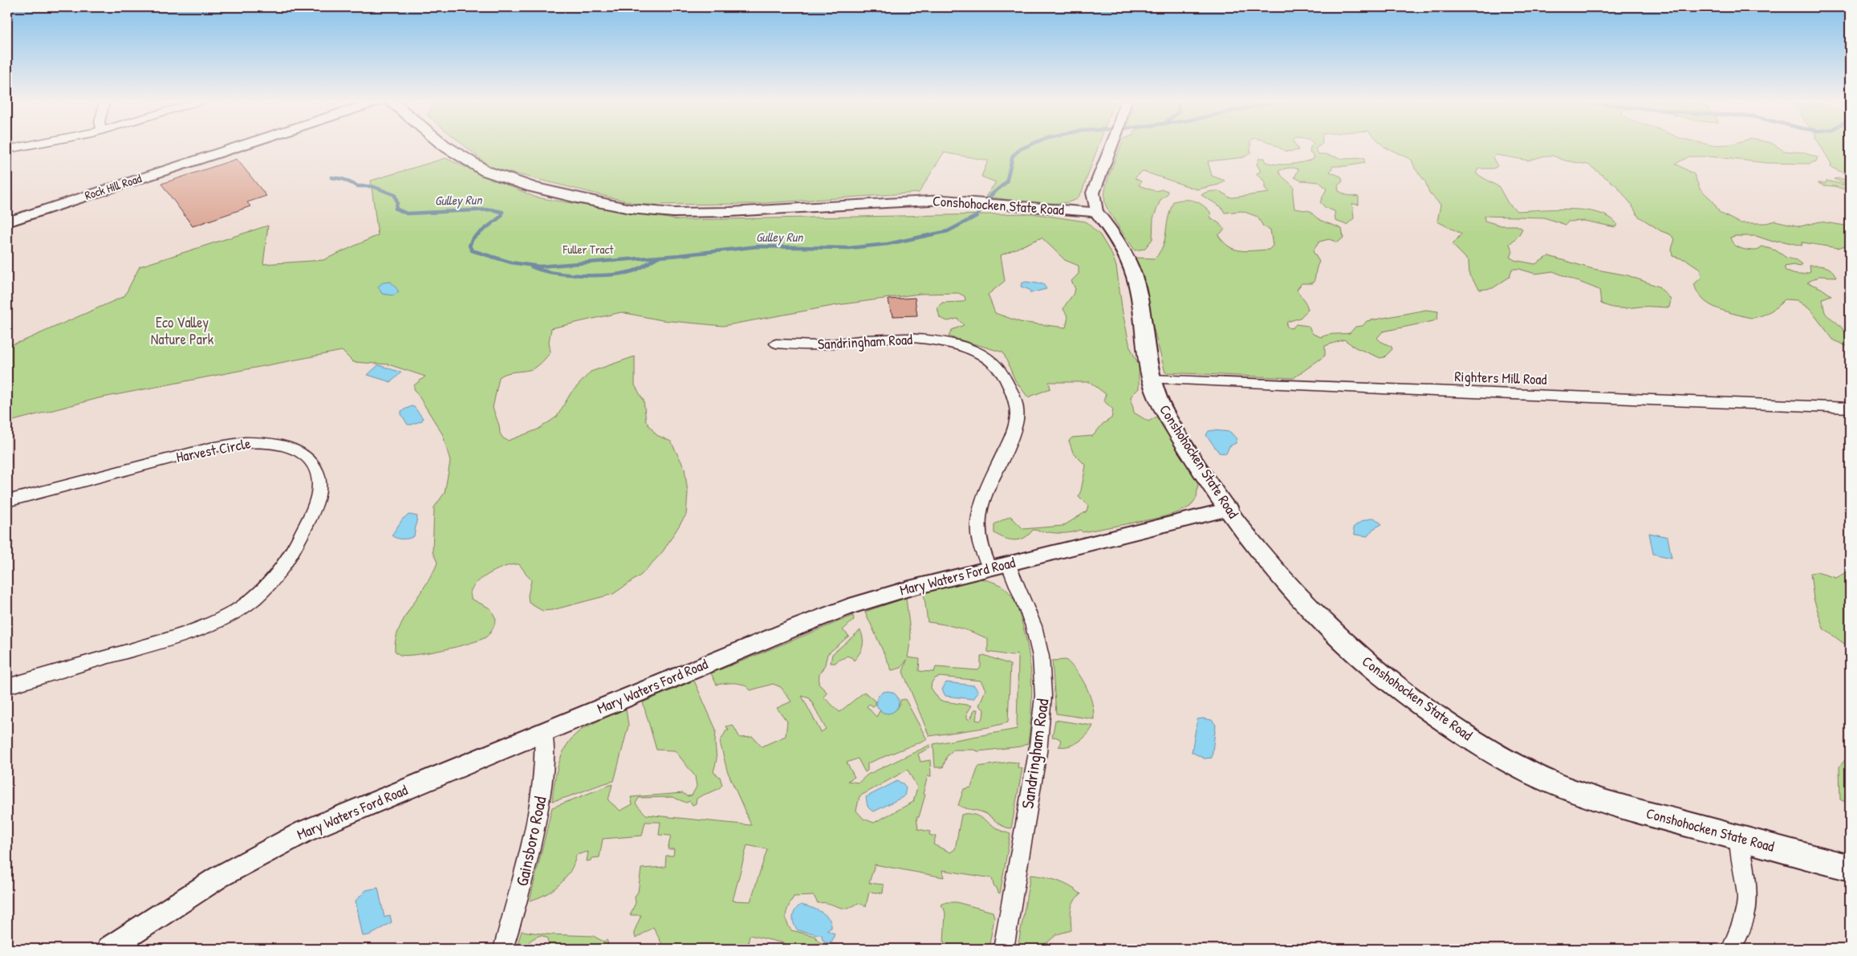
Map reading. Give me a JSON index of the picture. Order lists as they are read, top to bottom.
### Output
{
  "streets": {
    "main road": ["Rock Hill Road", "Conshohocken State Road"],
    "street": [
      "Sandringham Road",
      "Righters Mill Road",
      "Harvest Circle",
      "Mary Waters Ford Road",
      "Gainsboro Road"
    ]
  },
  "crossings": [
    ["Conshohocken State Road", "Righters Mill Road"],
    ["Conshohocken State Road", "Mary Waters Ford Road"],
    ["Sandringham Road", "Mary Waters Ford Road"],
    ["Mary Waters Ford Road", "Gainsboro Road"]
  ],
  "water": ["Gulley Run"],
  "parks": ["Fuller Tract", "Eco Valley Nature Park"]
}
